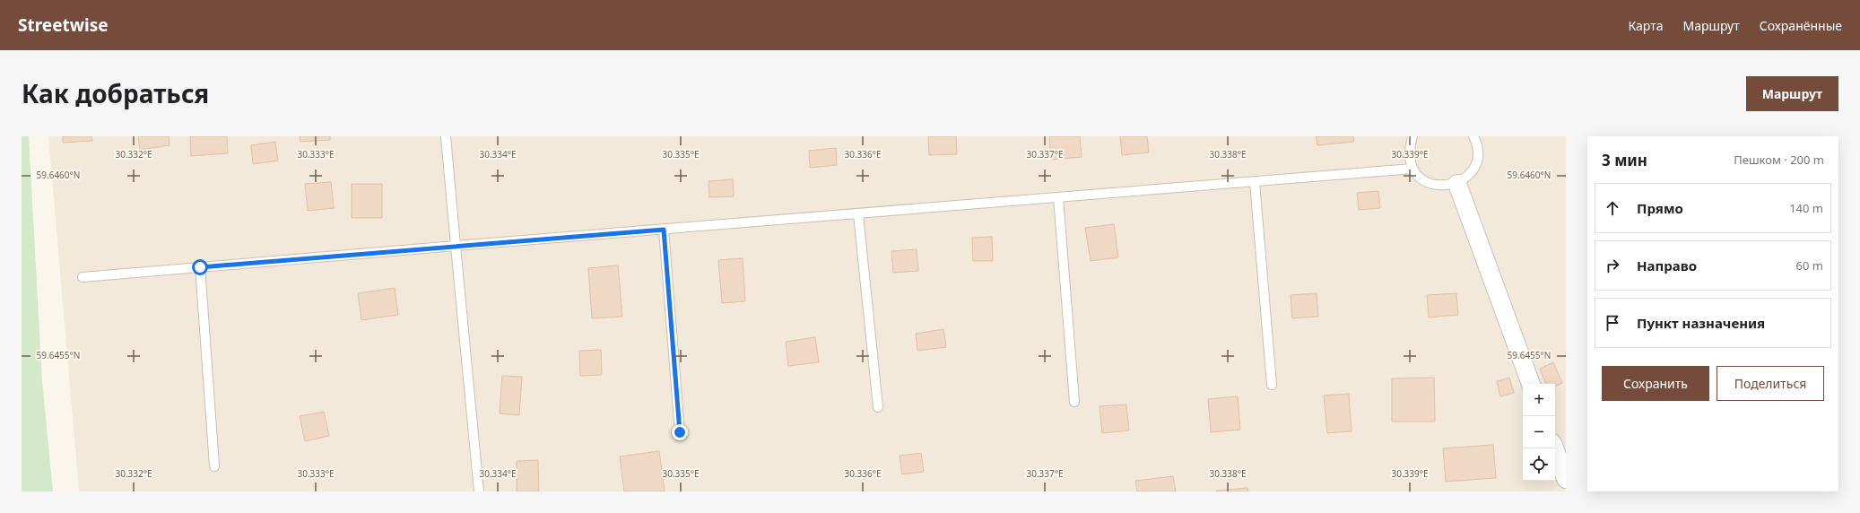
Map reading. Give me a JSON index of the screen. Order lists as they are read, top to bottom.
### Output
{
  "page": {
    "header": "Streetwise",
    "nav": ["Карта", "Маршрут", "Сохранённые"],
    "title": "Как добраться",
    "buttons": [
      "Маршрут",
      ["Сохранить", "Поделиться"]
    ],
    "heading": ["3 мин", "Пешком · 200 m"],
    "list": [
      ["Прямо", "140 m"],
      ["Направо", "60 m"],
      "Пункт назначения"
    ],
    "map_buttons": ["+", "−"]
  },
  "coordinates": [
    "30.332°E",
    "30.333°E",
    "30.334°E",
    "30.335°E",
    "30.336°E",
    "30.337°E",
    "30.338°E",
    "30.339°E",
    "59.6460°N",
    "59.6455°N"
  ]
}
